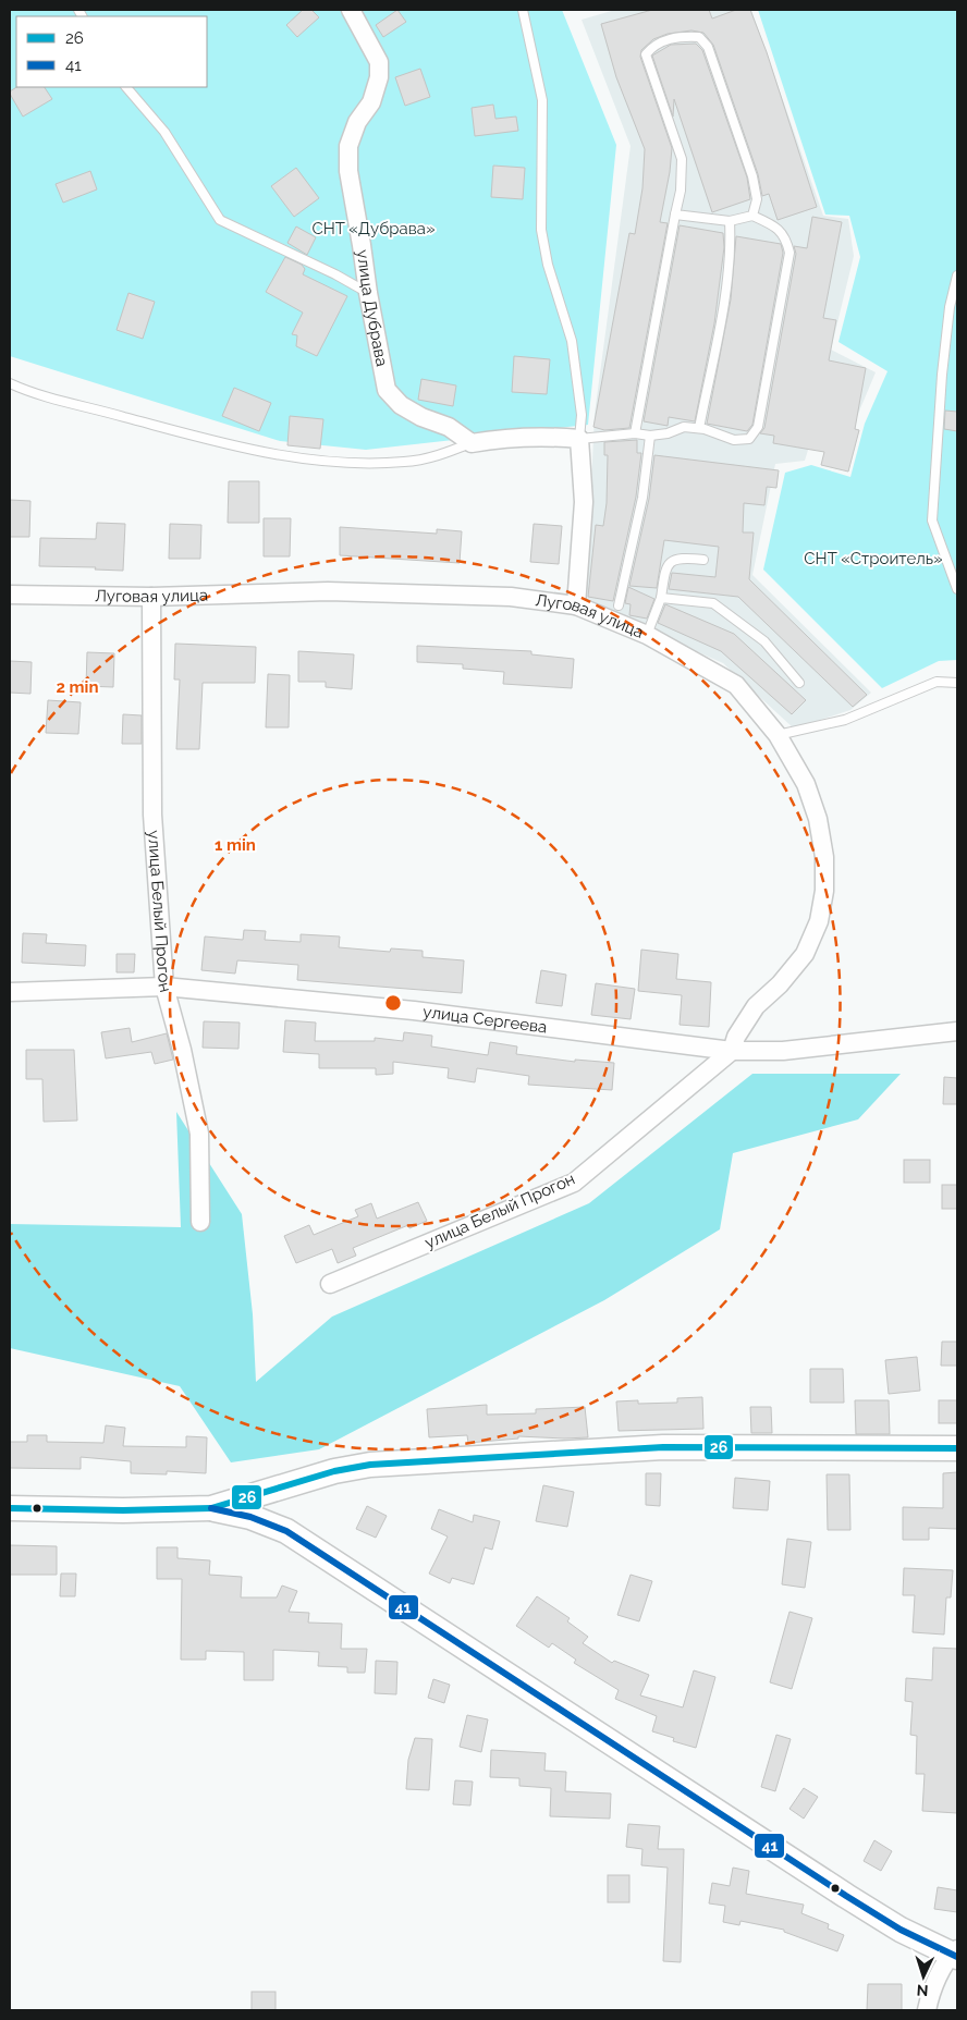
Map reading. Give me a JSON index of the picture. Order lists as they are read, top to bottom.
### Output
{
  "streets": {
    "street": [
      "улица Дубрава",
      "Луговая улица",
      "улица Белый Прогон",
      "улица Сергеева"
    ]
  },
  "crossings": [
    ["Луговая улица", "улица Белый Прогон"],
    ["Луговая улица", "улица Сергеева"],
    ["улица Белый Прогон", "улица Сергеева"]
  ],
  "parks": ["СНТ «Дубрава»", "СНТ «Строитель»"],
  "lines": ["transit line 26", "transit line 41"],
  "legend": ["26", "41"],
  "north": "bottom",
  "rings": ["2 min", "1 min"]
}
